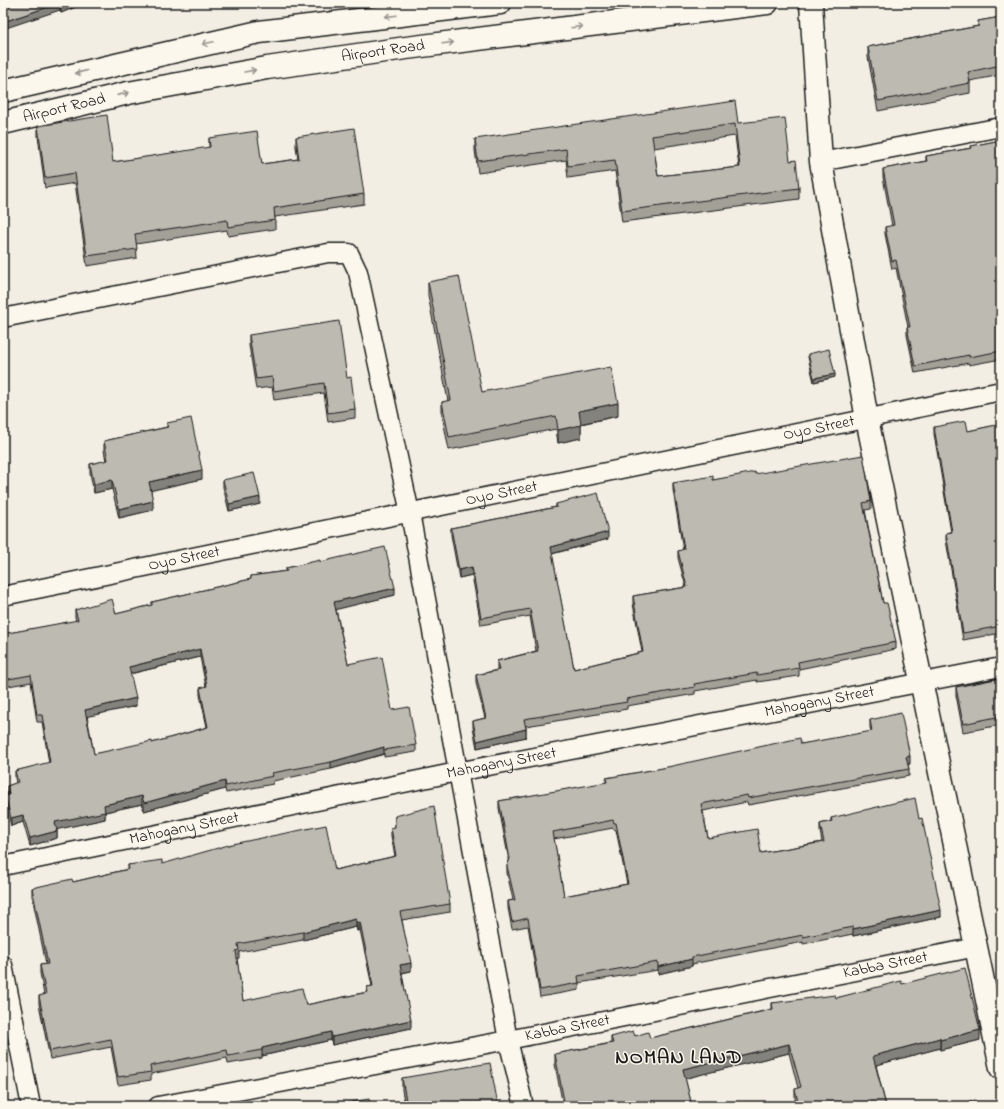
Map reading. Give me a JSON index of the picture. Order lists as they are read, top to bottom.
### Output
{
  "streets": {
    "main road": ["Airport Road"],
    "street": ["Oyo Street", "Mahogany Street", "Kabba Street"]
  },
  "districts": ["NOMAN LAND"]
}
